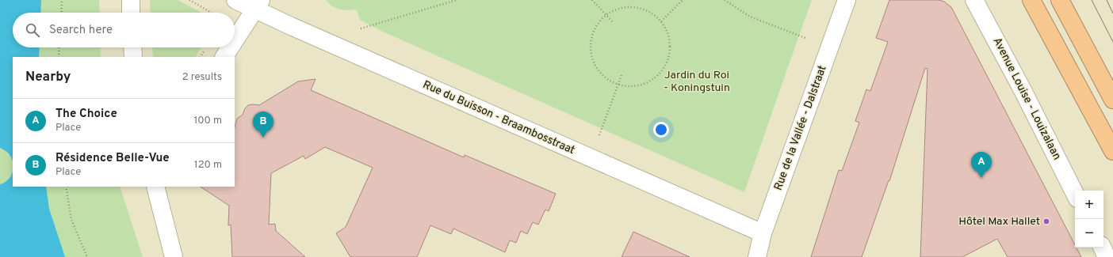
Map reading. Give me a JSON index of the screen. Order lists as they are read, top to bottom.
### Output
{
  "streets": {
    "street": ["Avenue Louise - Louizalaan", "Rue du Buisson - Braambosstraat", "Rue de la Vallée - Dalstraat"]
  },
  "crossings": [
    ["Rue du Buisson - Braambosstraat", "Rue de la Vallée - Dalstraat"]
  ],
  "parks": ["Jardin du Roi - Koningstuin"],
  "places": ["Hôtel Max Hallet"],
  "page": {
    "search": "Search here",
    "heading": ["Nearby", "2 results"],
    "list": [
      {
        "mark": "A",
        "name": "The Choice",
        "note": "Place",
        "value": "100 m"
      },
      {
        "mark": "B",
        "name": "Résidence Belle-Vue",
        "note": "Place",
        "value": "120 m"
      }
    ],
    "pins": ["B", "A"],
    "map_buttons": ["+", "−"]
  }
}
